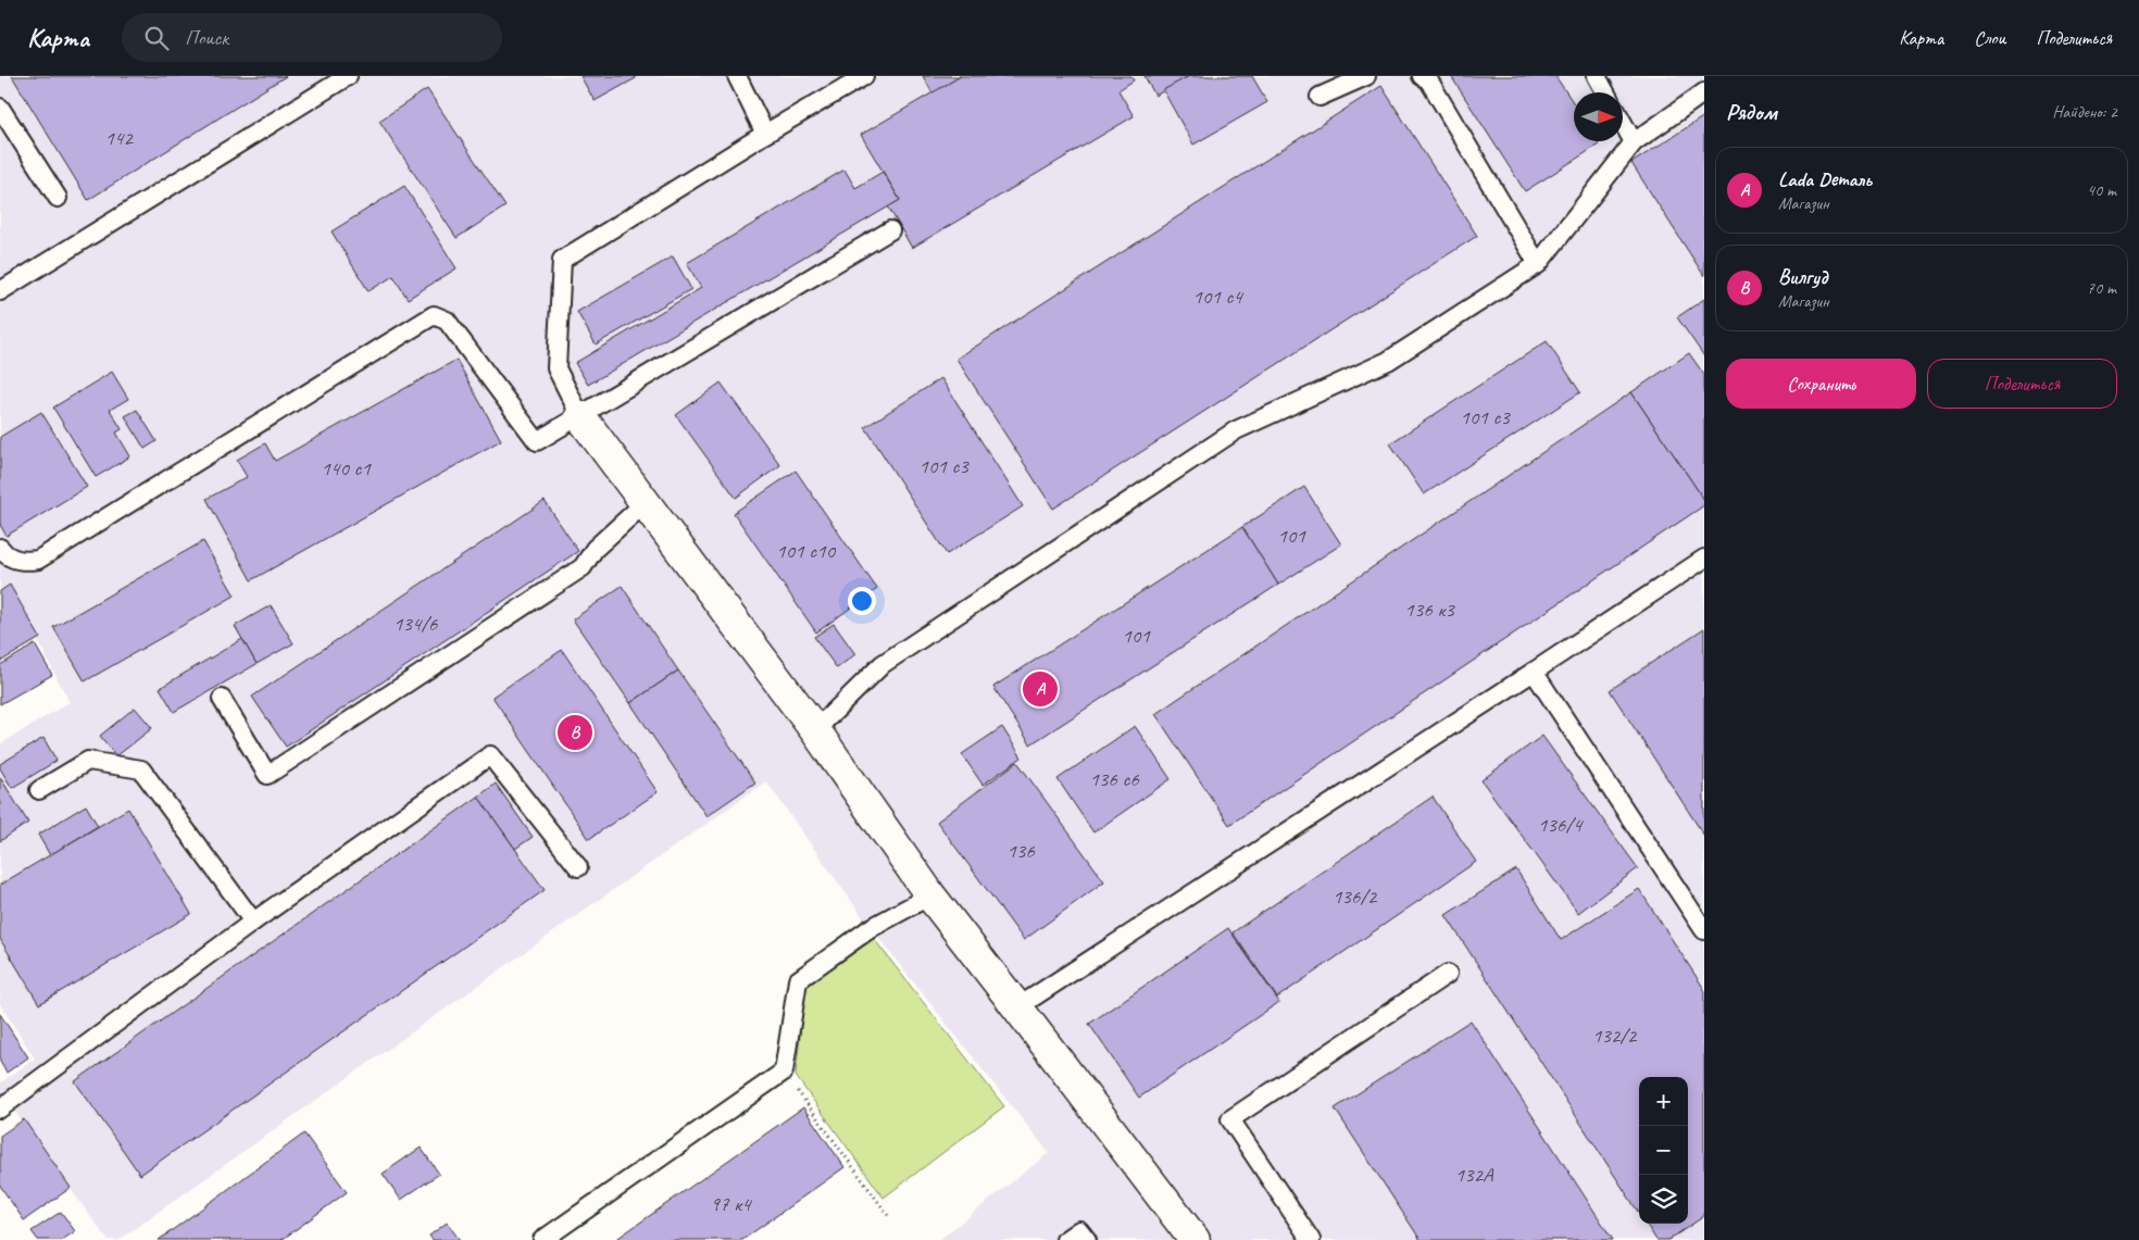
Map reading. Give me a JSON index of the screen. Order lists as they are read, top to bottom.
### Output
{
  "house_numbers": [
    "142",
    "101 с4",
    "101 с3",
    "101 с3",
    "140 с1",
    "101",
    "101 с10",
    "136 к3",
    "134/6",
    "101",
    "136 с6",
    "136/4",
    "136",
    "136/2",
    "132/2",
    "132А",
    "97 к4"
  ],
  "north": "right",
  "page": {
    "header": "Карта",
    "search": "Поиск",
    "nav": ["Карта", "Слои", "Поделиться"],
    "heading": ["Рядом", "Найдено: 2"],
    "list": [
      {
        "mark": "A",
        "name": "Lada Dеталь",
        "note": "Магазин",
        "value": "40 m"
      },
      {
        "mark": "B",
        "name": "Вилгуд",
        "note": "Магазин",
        "value": "70 m"
      }
    ],
    "buttons": ["Сохранить", "Поделиться"],
    "pins": ["A", "B"],
    "map_buttons": ["+", "−"]
  }
}
